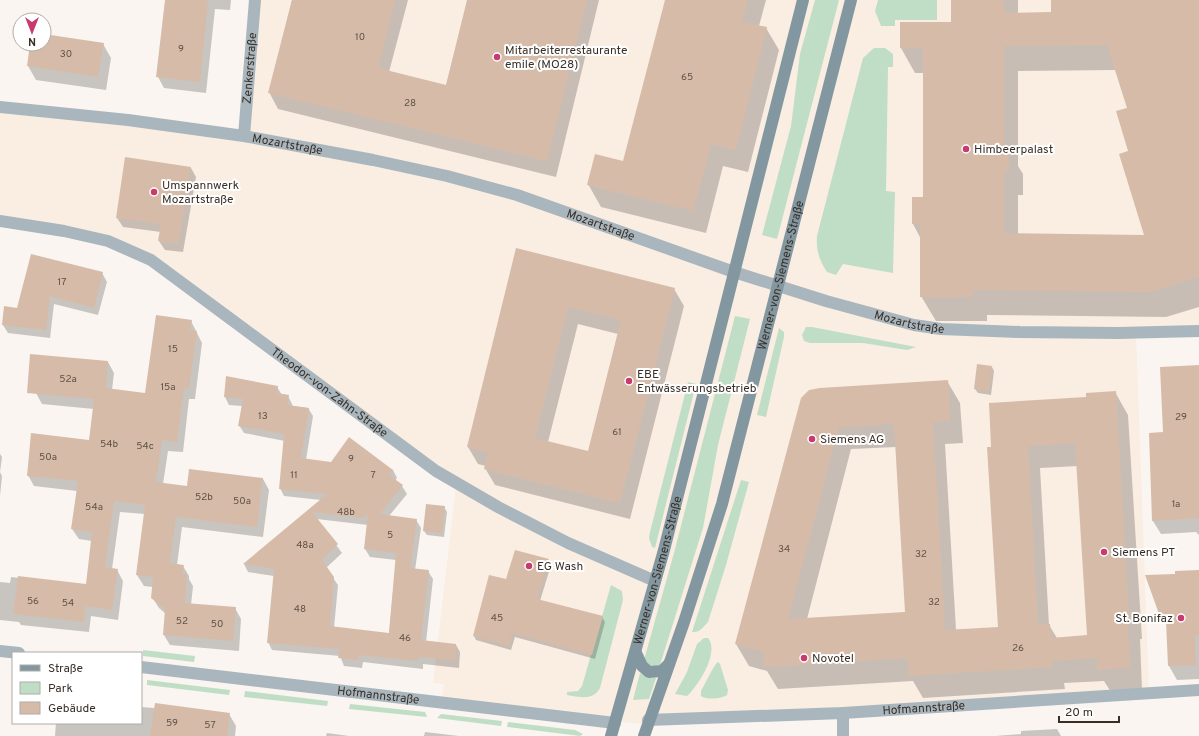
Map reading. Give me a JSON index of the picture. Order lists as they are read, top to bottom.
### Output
{
  "streets": {
    "main road": ["Werner-von-Siemens-Straße"],
    "street": [
      "Zenkerstraße",
      "Mozartstraße",
      "Theodor-von-Zahn-Straße",
      "Hofmannstraße"
    ]
  },
  "crossings": [
    ["Zenkerstraße", "Mozartstraße"],
    ["Mozartstraße", "Werner-von-Siemens-Straße"],
    ["Werner-von-Siemens-Straße", "Theodor-von-Zahn-Straße"],
    ["Werner-von-Siemens-Straße", "Hofmannstraße"]
  ],
  "places": [
    "Mitarbeiterrestaurante emile (MO28)",
    "Himbeerpalast",
    "Umspannwerk Mozartstraße",
    "EBE Entwässerungsbetrieb",
    "Siemens AG",
    "Siemens PT",
    "EG Wash",
    "St. Bonifaz",
    "Novotel"
  ],
  "house_numbers": [
    "10",
    "9",
    "30",
    "65",
    "28",
    "17",
    "15",
    "52a",
    "15a",
    "13",
    "29",
    "61",
    "54b",
    "54c",
    "50a",
    "9",
    "11",
    "7",
    "52b",
    "50a",
    "1a",
    "54a",
    "48b",
    "5",
    "48a",
    "34",
    "32",
    "56",
    "32",
    "54",
    "48",
    "45",
    "52",
    "50",
    "46",
    "26",
    "59",
    "57"
  ],
  "legend": ["Straße", "Park", "Gebäude"],
  "scale_bar": "20 m",
  "north": "bottom"
}
